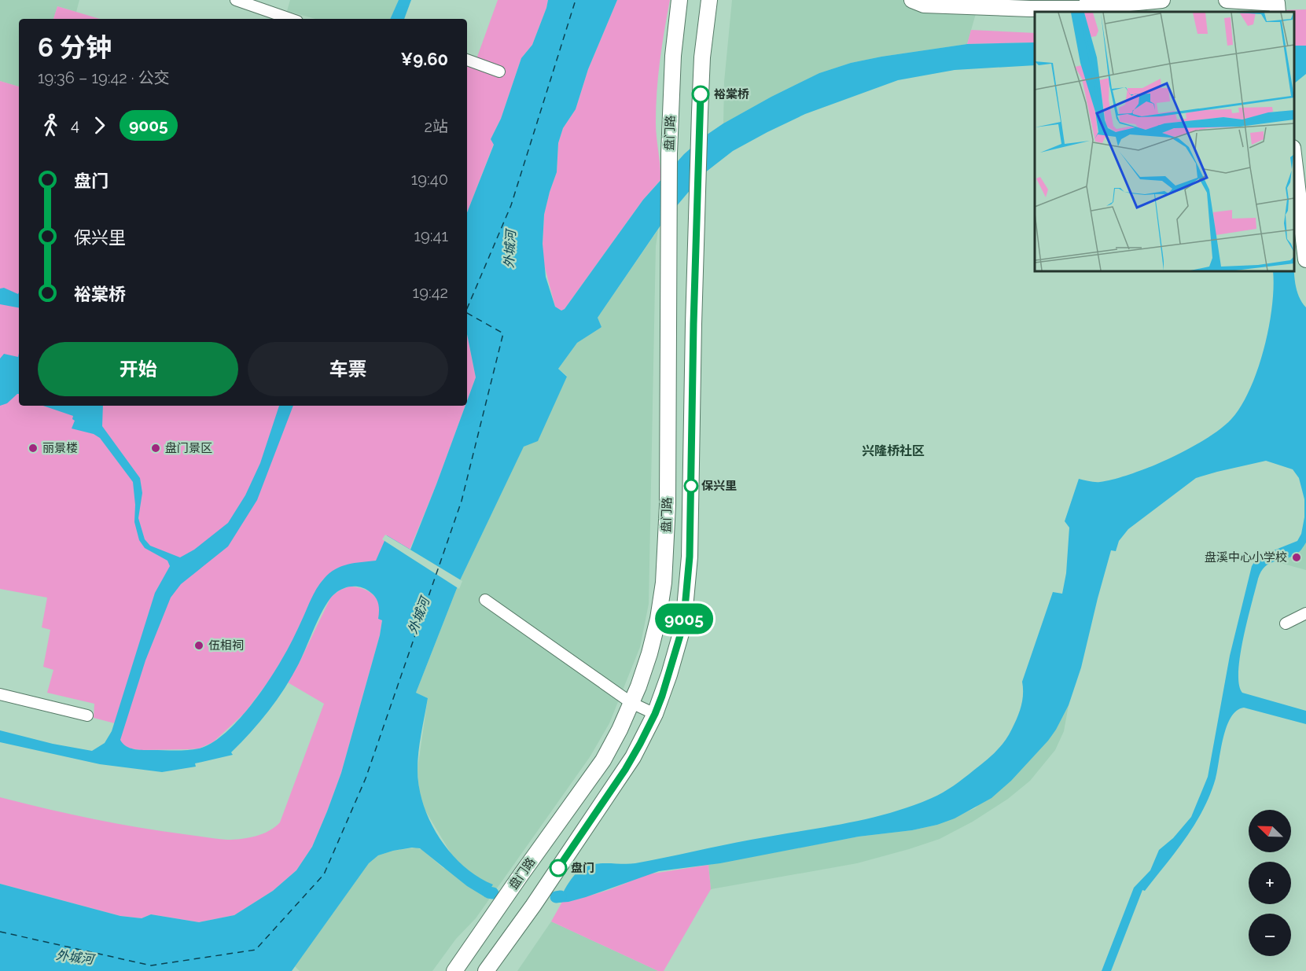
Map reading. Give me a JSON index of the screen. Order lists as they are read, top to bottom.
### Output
{
  "streets": {
    "main road": ["盘门路"]
  },
  "districts": ["兴隆桥社区"],
  "water": ["外城河"],
  "places": [
    "裕棠桥",
    "丽景楼",
    "盘门景区",
    "保兴里",
    "盘溪中心小学校",
    "伍相祠",
    "盘门"
  ],
  "lines": ["bus line 9005"],
  "north": "top left",
  "page": {
    "on_map": "9005",
    "heading": ["6 分钟", "19:36 – 19:42 · 公交", "¥9.60"],
    "legs": ["4", "9005", "2站"],
    "list": [
      {
        "name": "盘门",
        "value": "19:40"
      },
      {
        "name": "保兴里",
        "value": "19:41"
      },
      {
        "name": "裕棠桥",
        "value": "19:42"
      }
    ],
    "buttons": ["开始", "车票"],
    "map_buttons": ["+", "−"]
  }
}
